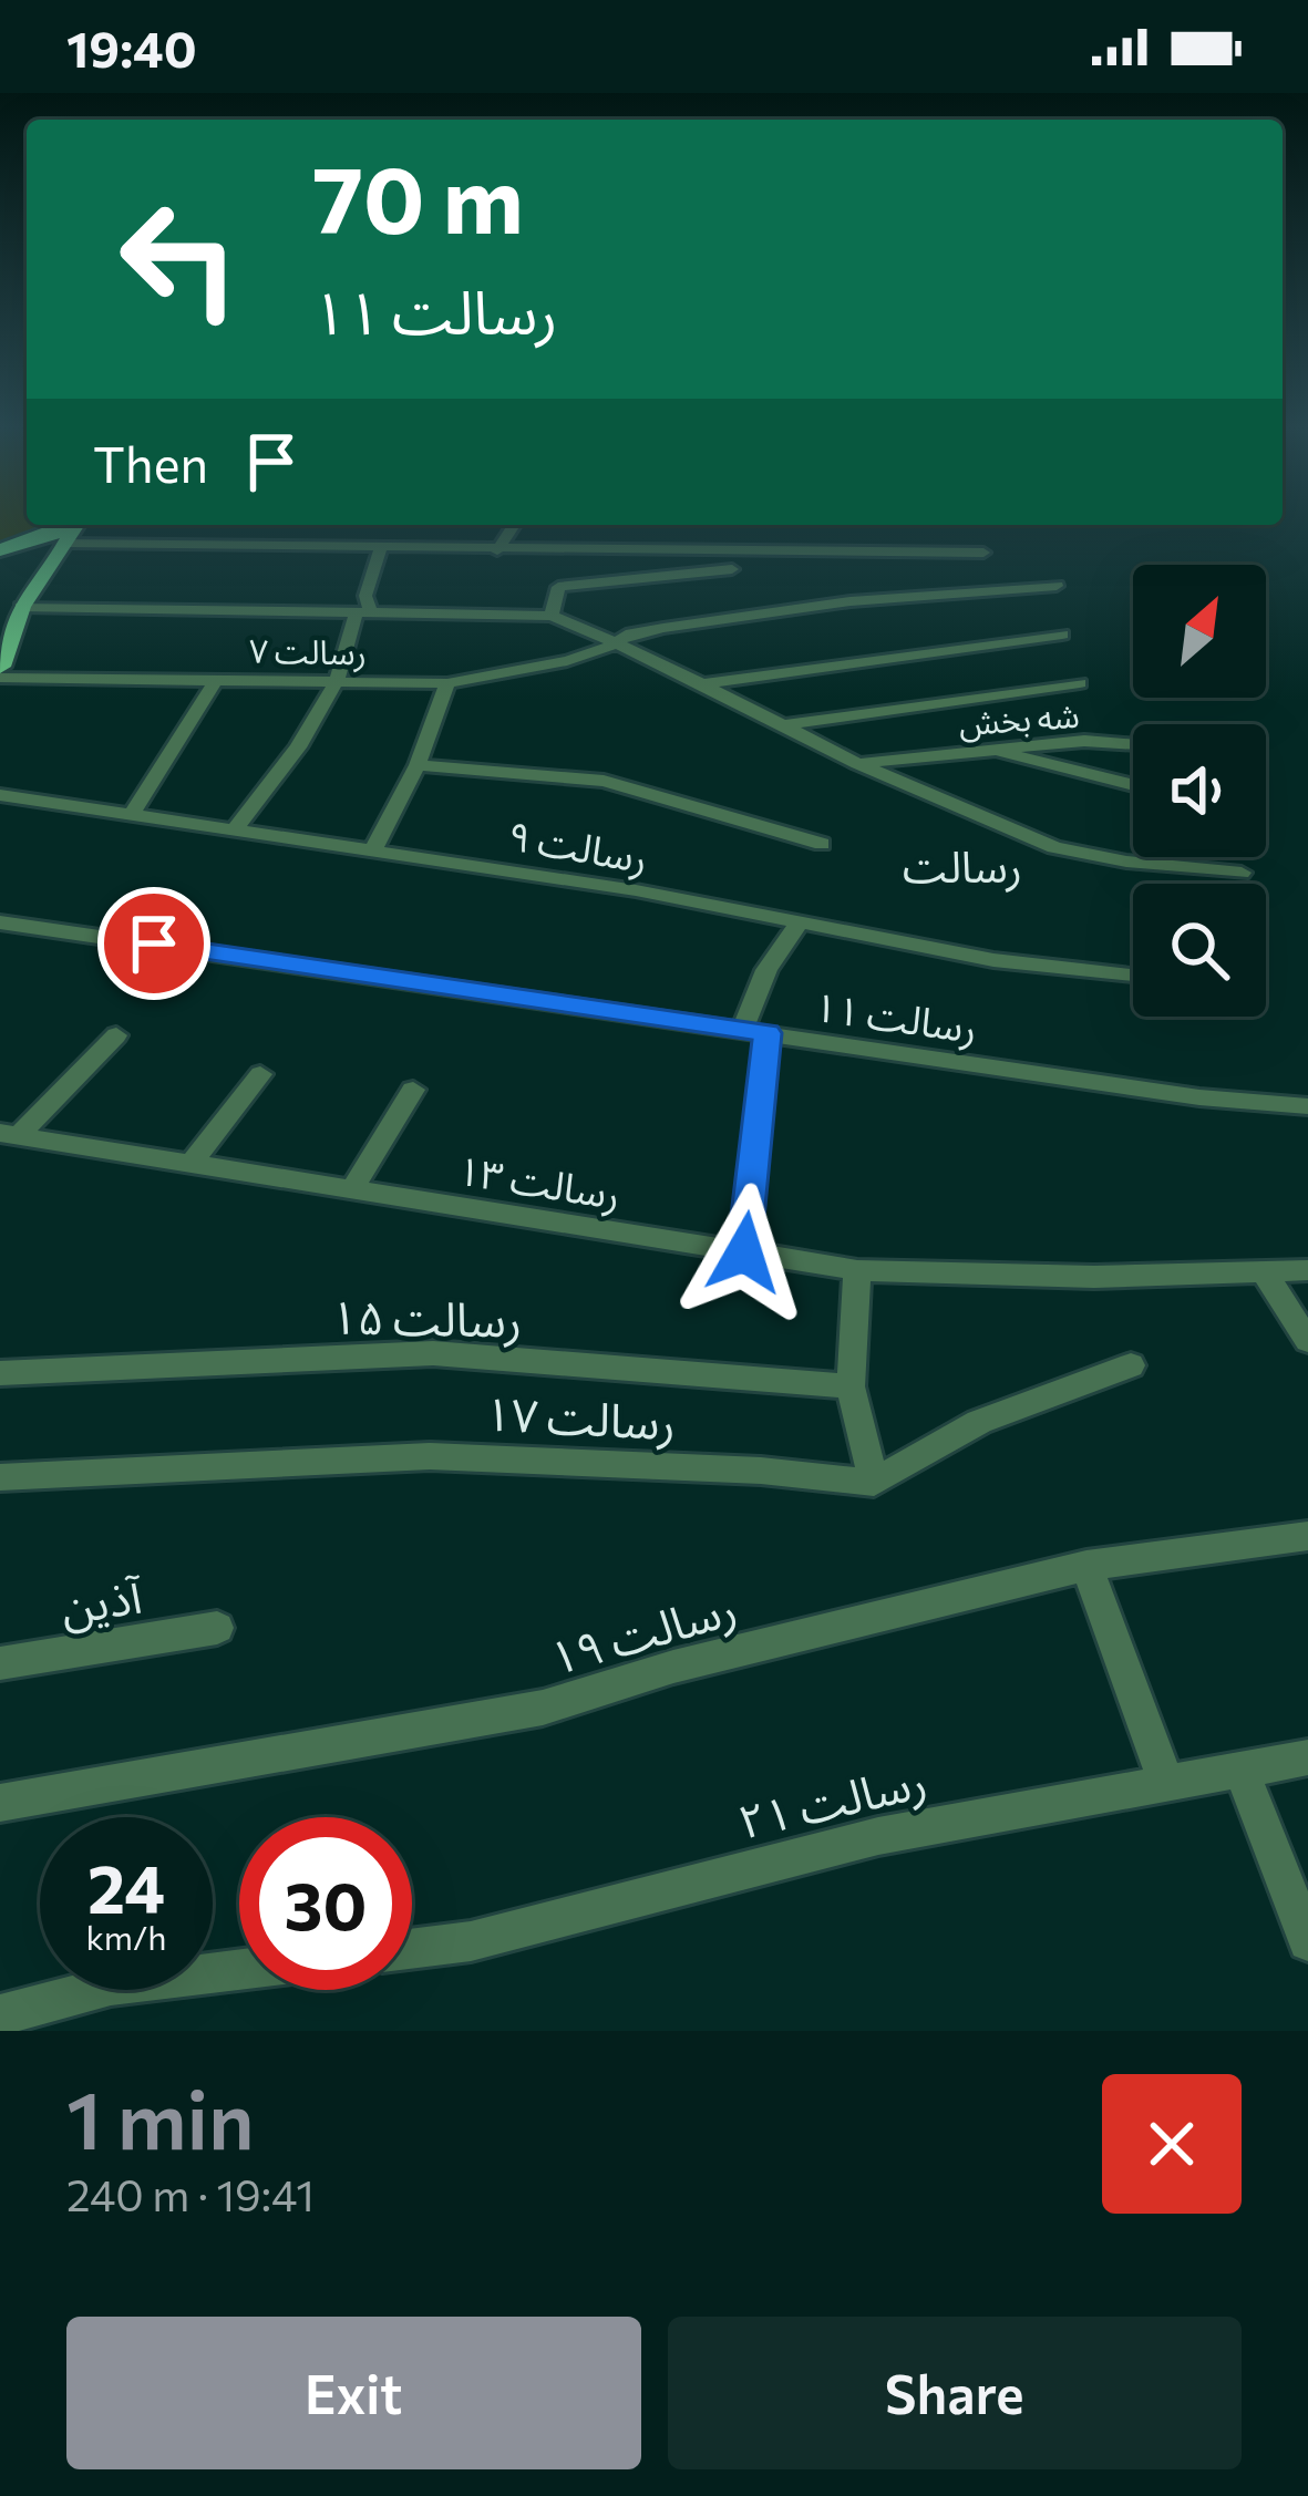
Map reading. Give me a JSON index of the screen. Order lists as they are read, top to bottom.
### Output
{
  "streets": {
    "street": [
      "رسالت ۷",
      "شه بخش",
      "رسالت ۹",
      "رسالت ۱۱",
      "رسالت ۱۳",
      "رسالت ۱۵",
      "رسالت ۱۷",
      "آذین",
      "رسالت ۱۹",
      "رسالت ۲۱"
    ]
  },
  "districts": ["رسالت"],
  "north": "top right",
  "page": {
    "status": "19:40",
    "turn": ["70 m", "رسالت ۱۱"],
    "then": "Then",
    "speed": "24 km/h",
    "limit": "30",
    "heading": ["1 min", "240 m · 19:41"],
    "buttons": ["Exit", "Share"]
  }
}
